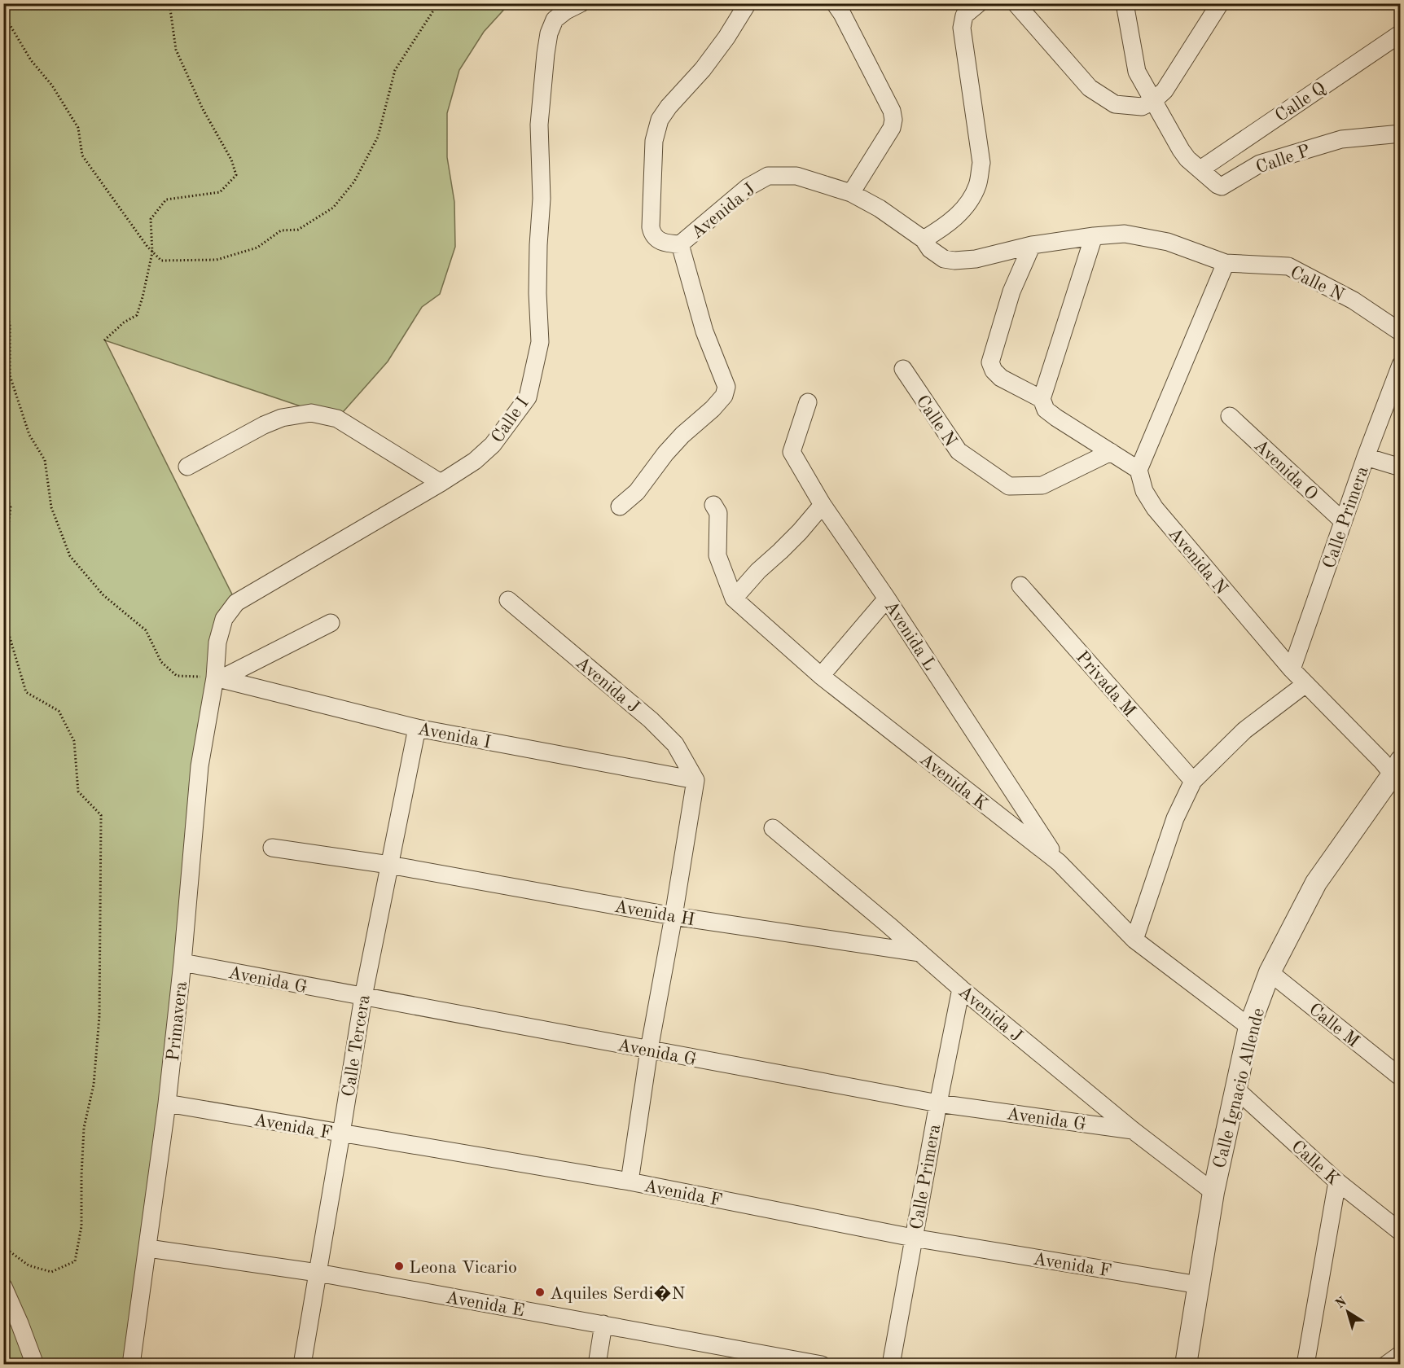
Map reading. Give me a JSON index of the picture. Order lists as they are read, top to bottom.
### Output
{
  "streets": {
    "street": [
      "Calle Q",
      "Calle P",
      "Avenida J",
      "Calle N",
      "Calle I",
      "Avenida O",
      "Calle Primera",
      "Avenida N",
      "Avenida L",
      "Privada M",
      "Avenida I",
      "Avenida K",
      "Avenida H",
      "Avenida G",
      "Primavera",
      "Calle M",
      "Calle Tercera",
      "Calle Ignacio Allende",
      "Avenida F",
      "Calle K",
      "Avenida E"
    ]
  },
  "crossings": [
    ["Calle Q", "Calle P"],
    ["Avenida J", "Calle N"],
    ["Avenida J", "Calle Primera"],
    ["Avenida J", "Avenida I"],
    ["Avenida J", "Avenida H"],
    ["Avenida J", "Avenida G"],
    ["Avenida J", "Calle Ignacio Allende"],
    ["Calle I", "Avenida I"],
    ["Calle I", "Primavera"],
    ["Avenida O", "Calle Primera"],
    ["Calle Primera", "Avenida N"],
    ["Calle Primera", "Avenida G"],
    ["Calle Primera", "Avenida F"],
    ["Avenida N", "Calle Ignacio Allende"],
    ["Avenida L", "Avenida K"],
    ["Avenida I", "Primavera"],
    ["Avenida I", "Calle Tercera"],
    ["Avenida K", "Calle Ignacio Allende"],
    ["Avenida H", "Calle Tercera"],
    ["Avenida G", "Primavera"],
    ["Avenida G", "Calle Tercera"],
    ["Primavera", "Avenida F"],
    ["Primavera", "Avenida E"],
    ["Calle M", "Calle Ignacio Allende"],
    ["Calle Tercera", "Avenida F"],
    ["Calle Tercera", "Avenida E"],
    ["Calle Ignacio Allende", "Avenida F"],
    ["Calle Ignacio Allende", "Calle K"]
  ],
  "places": ["Leona Vicario", "Aquiles Serdi�N"],
  "north": "top left"
}
